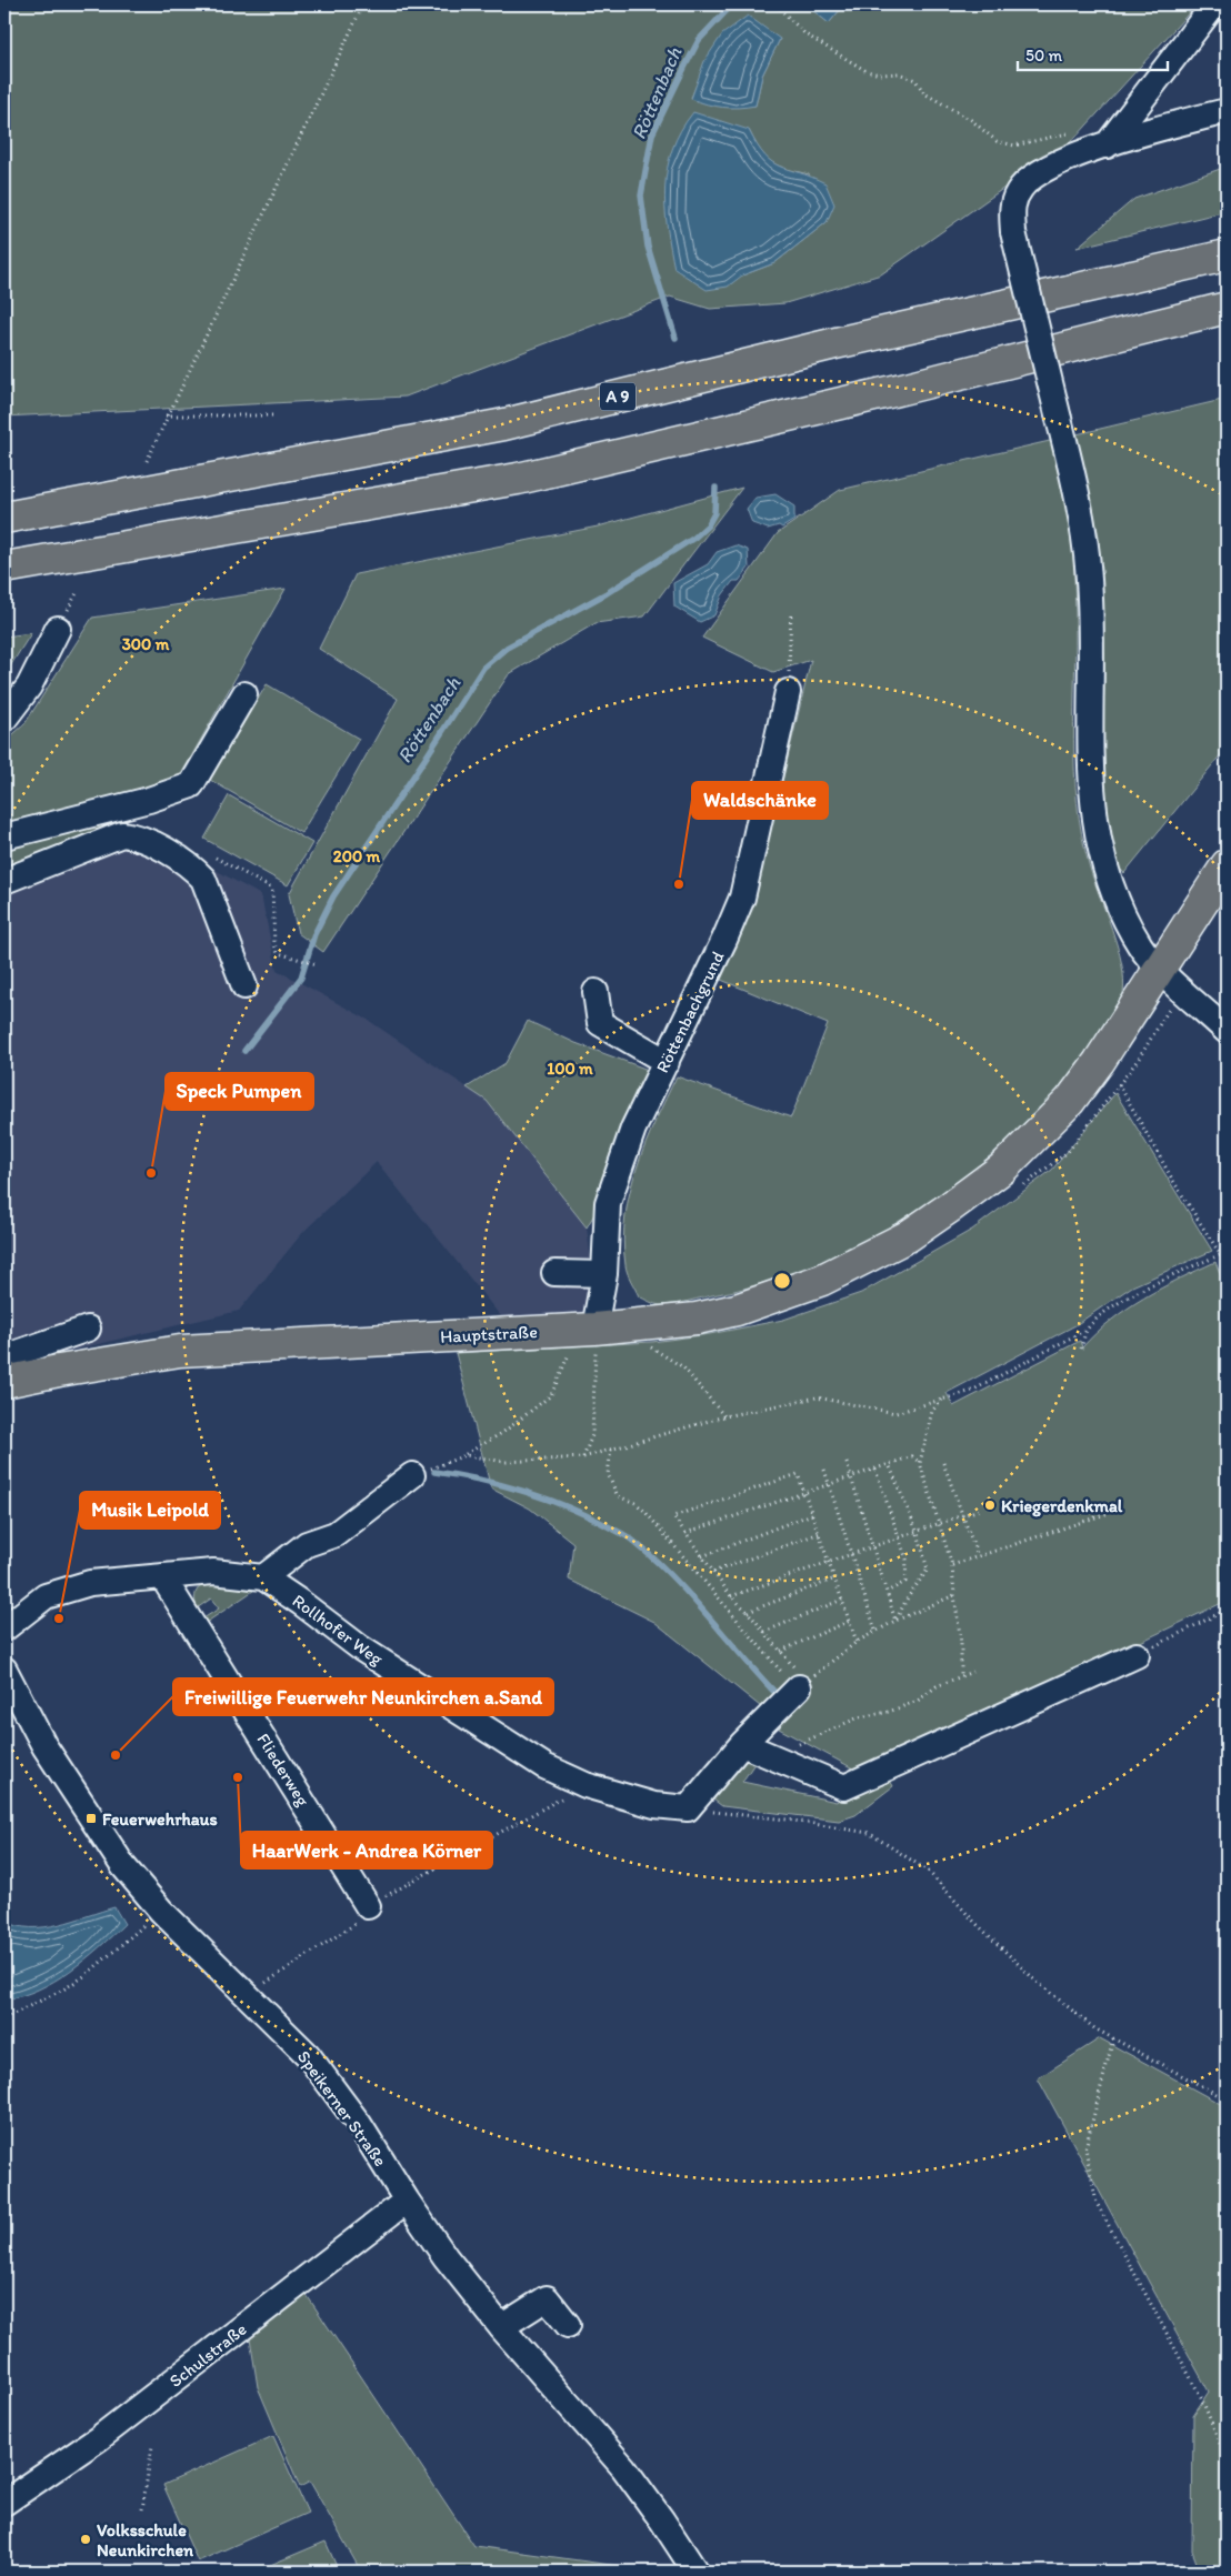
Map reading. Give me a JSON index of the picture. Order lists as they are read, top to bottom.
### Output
{
  "streets": {
    "main road": ["A 9", "Hauptstraße"],
    "street": [
      "Röttenbachgrund",
      "Rollhofer Weg",
      "Fliederweg",
      "Speikerner Straße",
      "Schulstraße"
    ]
  },
  "crossings": [
    ["Röttenbachgrund", "Hauptstraße"],
    ["Rollhofer Weg", "Fliederweg"],
    ["Speikerner Straße", "Schulstraße"]
  ],
  "water": ["Röttenbach"],
  "places": {
    "other": [
      "Waldschänke",
      "Speck Pumpen",
      "Kriegerdenkmal",
      "Musik Leipold",
      "Freiwillige Feuerwehr Neunkirchen a.Sand",
      "HaarWerk - Andrea Körner",
      "Volksschule Neunkirchen"
    ],
    "transit": ["Feuerwehrhaus"]
  },
  "scale_bar": "50 m",
  "rings": ["300 m", "200 m", "100 m"]
}
